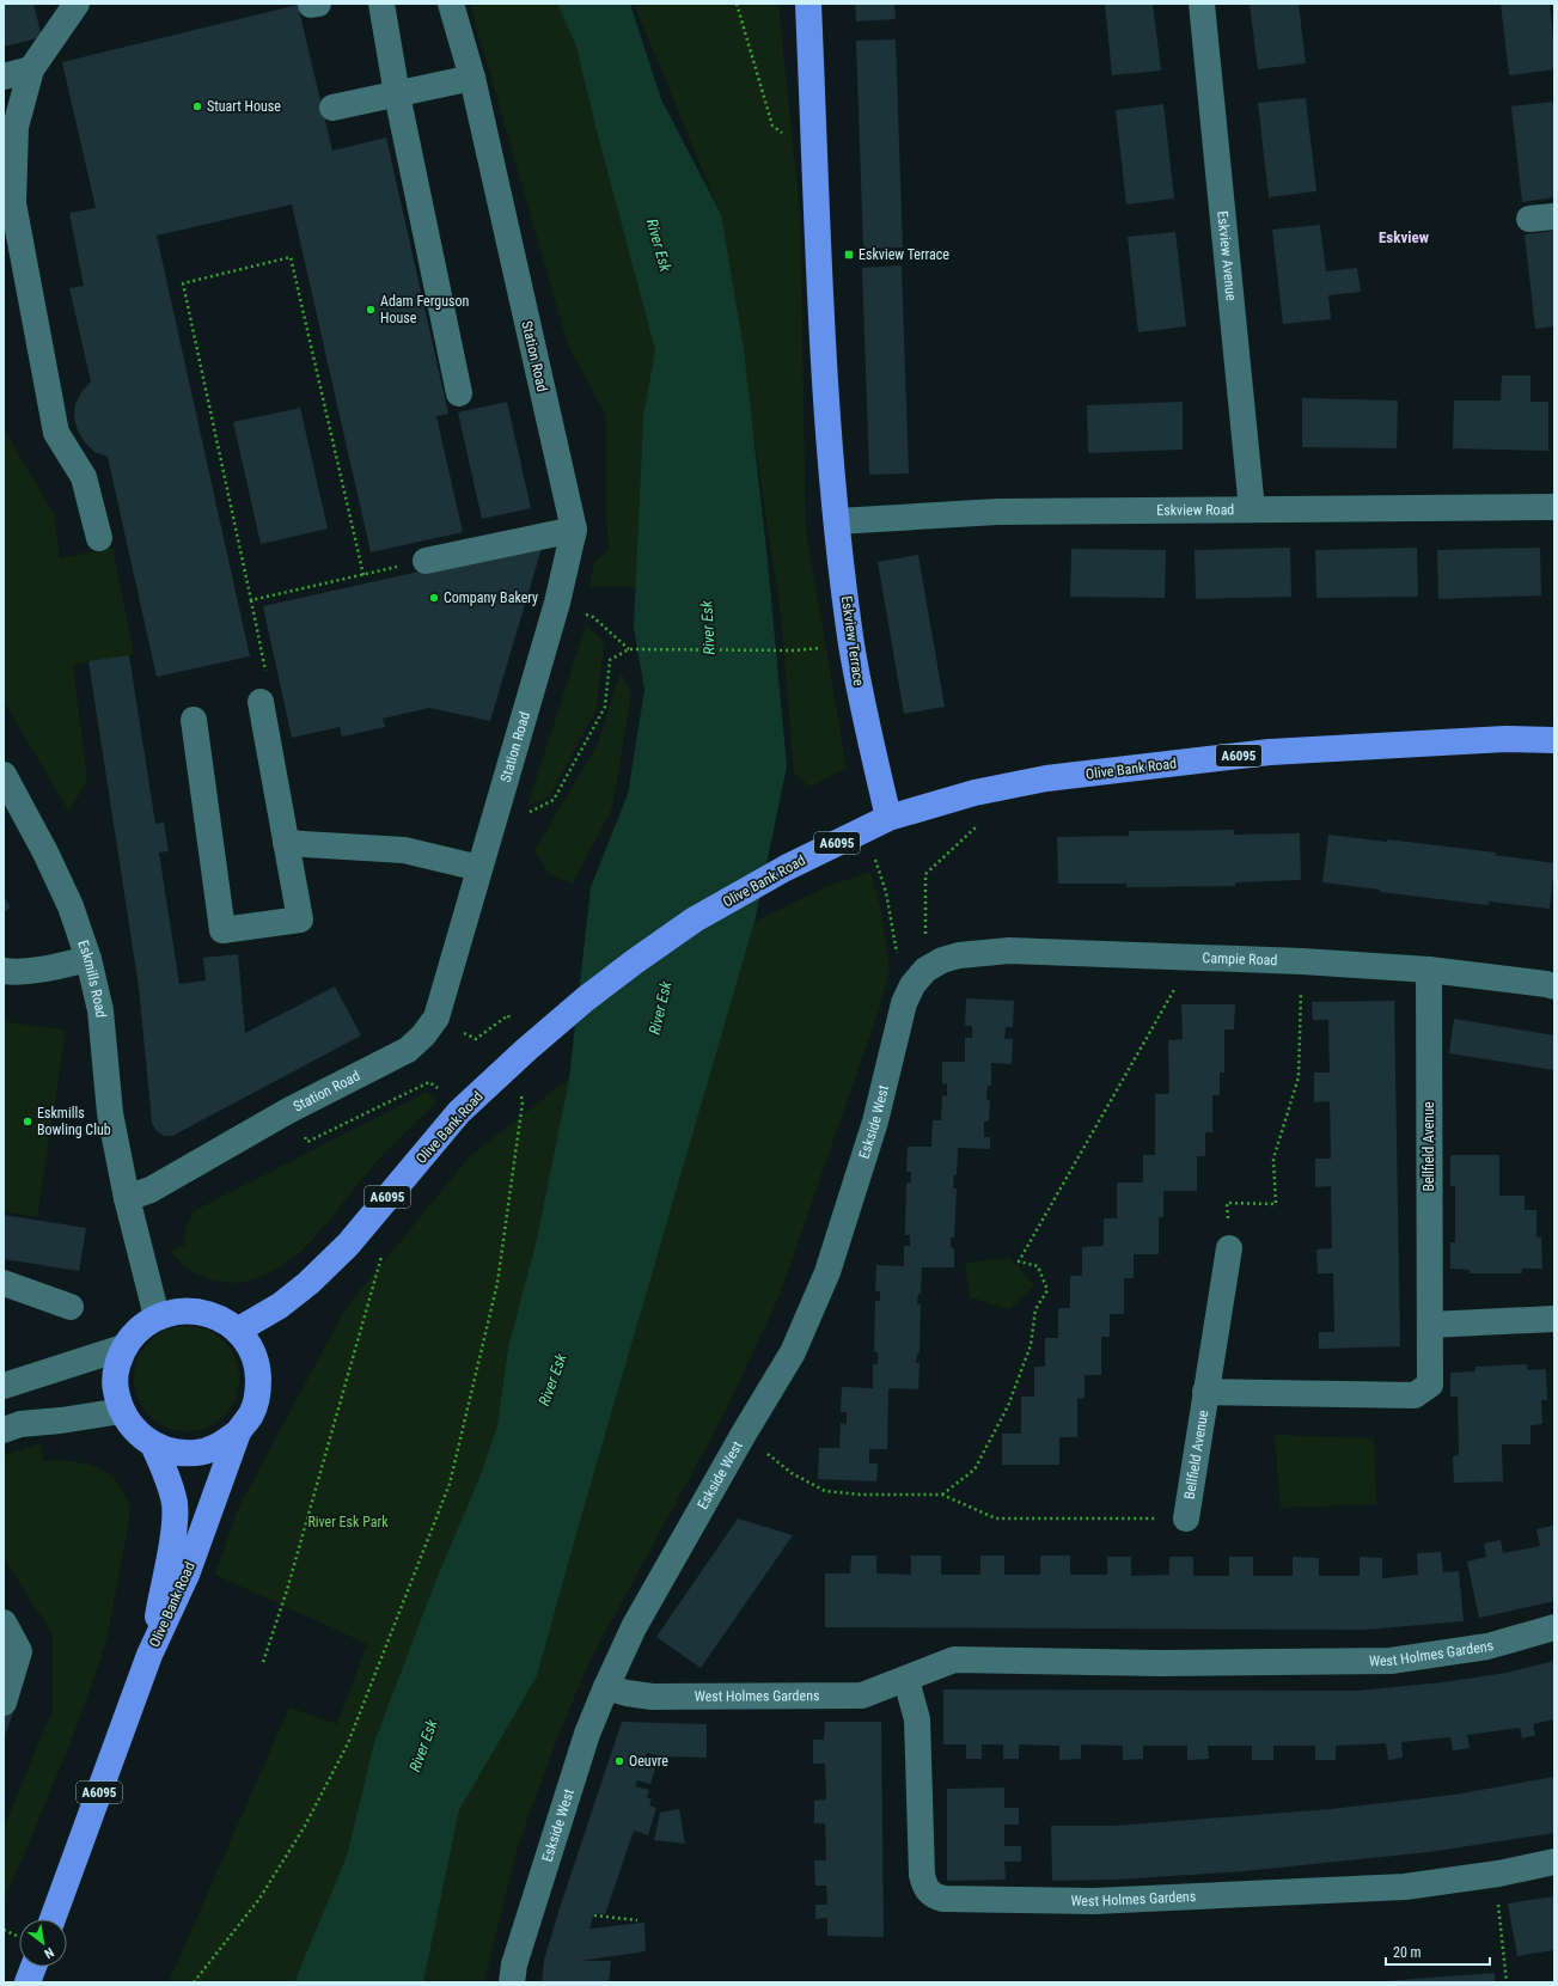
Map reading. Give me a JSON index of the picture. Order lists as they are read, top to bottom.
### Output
{
  "streets": {
    "main road": ["Eskview Terrace", "A6095", "Olive Bank Road"],
    "street": [
      "Eskview Avenue",
      "Station Road",
      "Eskview Road",
      "Campie Road",
      "Eskmills Road",
      "Eskside West",
      "Bellfield Avenue",
      "West Holmes Gardens"
    ]
  },
  "crossings": [
    ["Eskview Avenue", "Eskview Road"],
    ["Station Road", "Eskmills Road"],
    ["Eskview Road", "Eskview Terrace"],
    ["Eskview Terrace", "Olive Bank Road"],
    ["A6095", "Olive Bank Road"],
    ["Campie Road", "Eskside West"],
    ["Campie Road", "Bellfield Avenue"],
    ["Eskside West", "West Holmes Gardens"]
  ],
  "districts": ["Eskview"],
  "water": ["River Esk"],
  "parks": ["River Esk Park"],
  "places": {
    "other": [
      "Stuart House",
      "Adam Ferguson House",
      "Company Bakery",
      "Eskmills Bowling Club",
      "Oeuvre"
    ],
    "transit": ["Eskview Terrace"]
  },
  "scale_bar": "20 m",
  "north": "bottom right"
}
